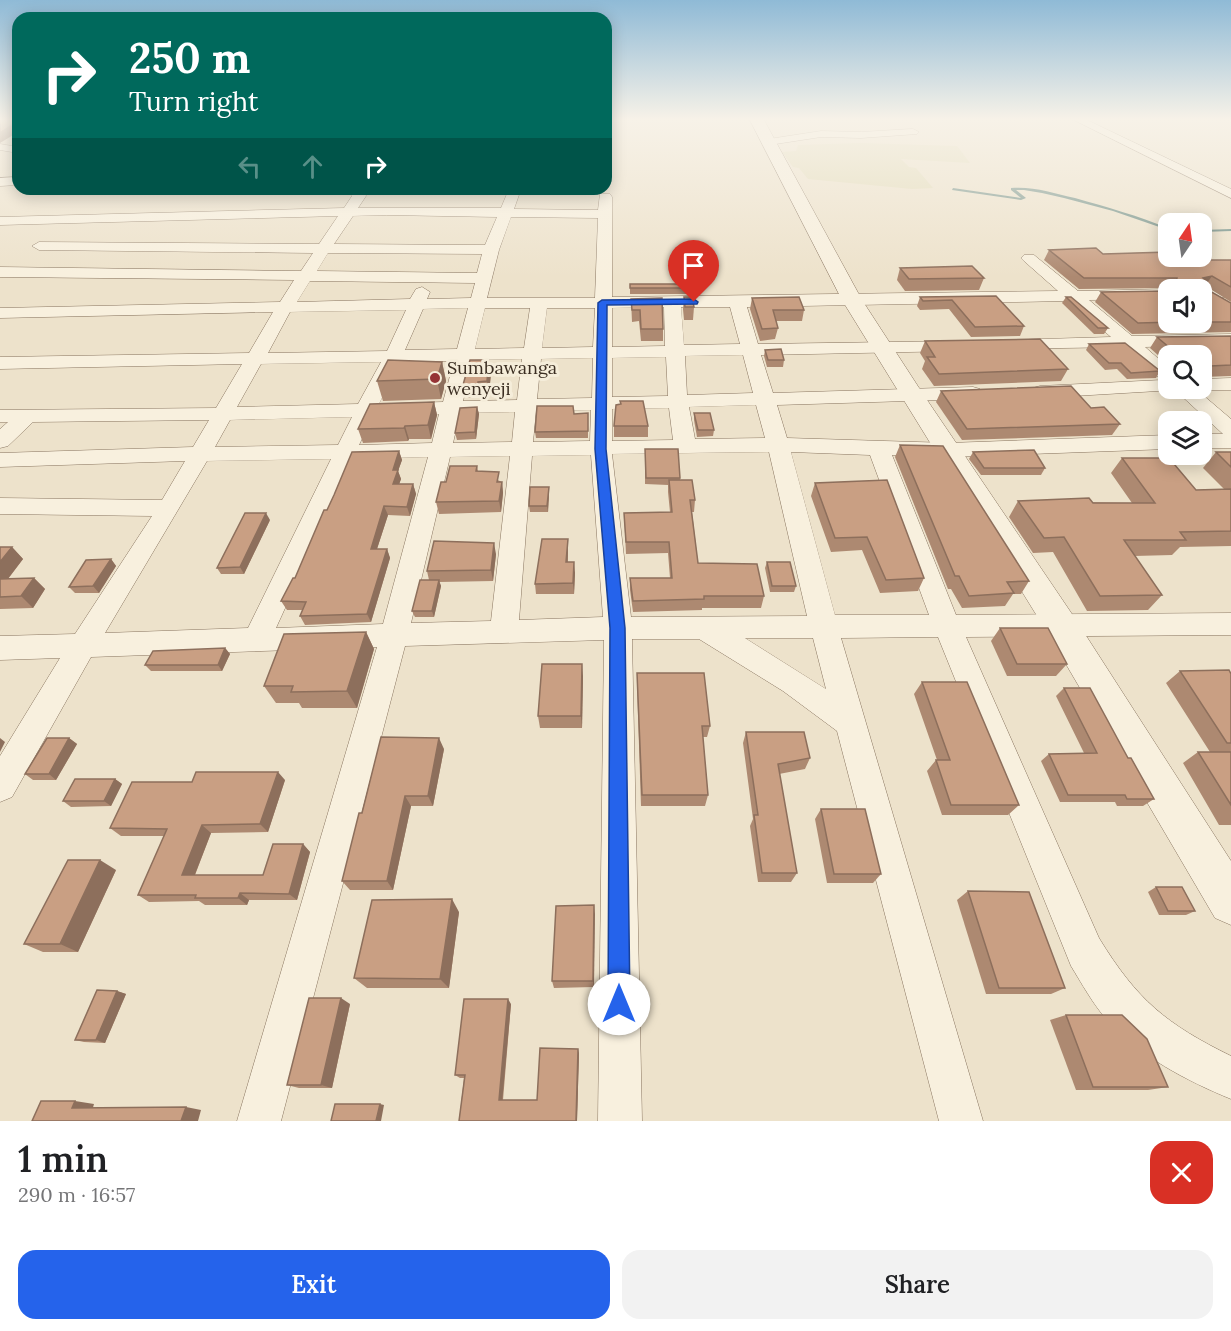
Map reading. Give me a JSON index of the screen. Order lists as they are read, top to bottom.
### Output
{
  "places": ["Sumbawanga wenyeji"],
  "north": "top",
  "page": {
    "turn": ["250 m", "Turn right"],
    "heading": ["1 min", "290 m · 16:57"],
    "buttons": ["Exit", "Share"]
  }
}
